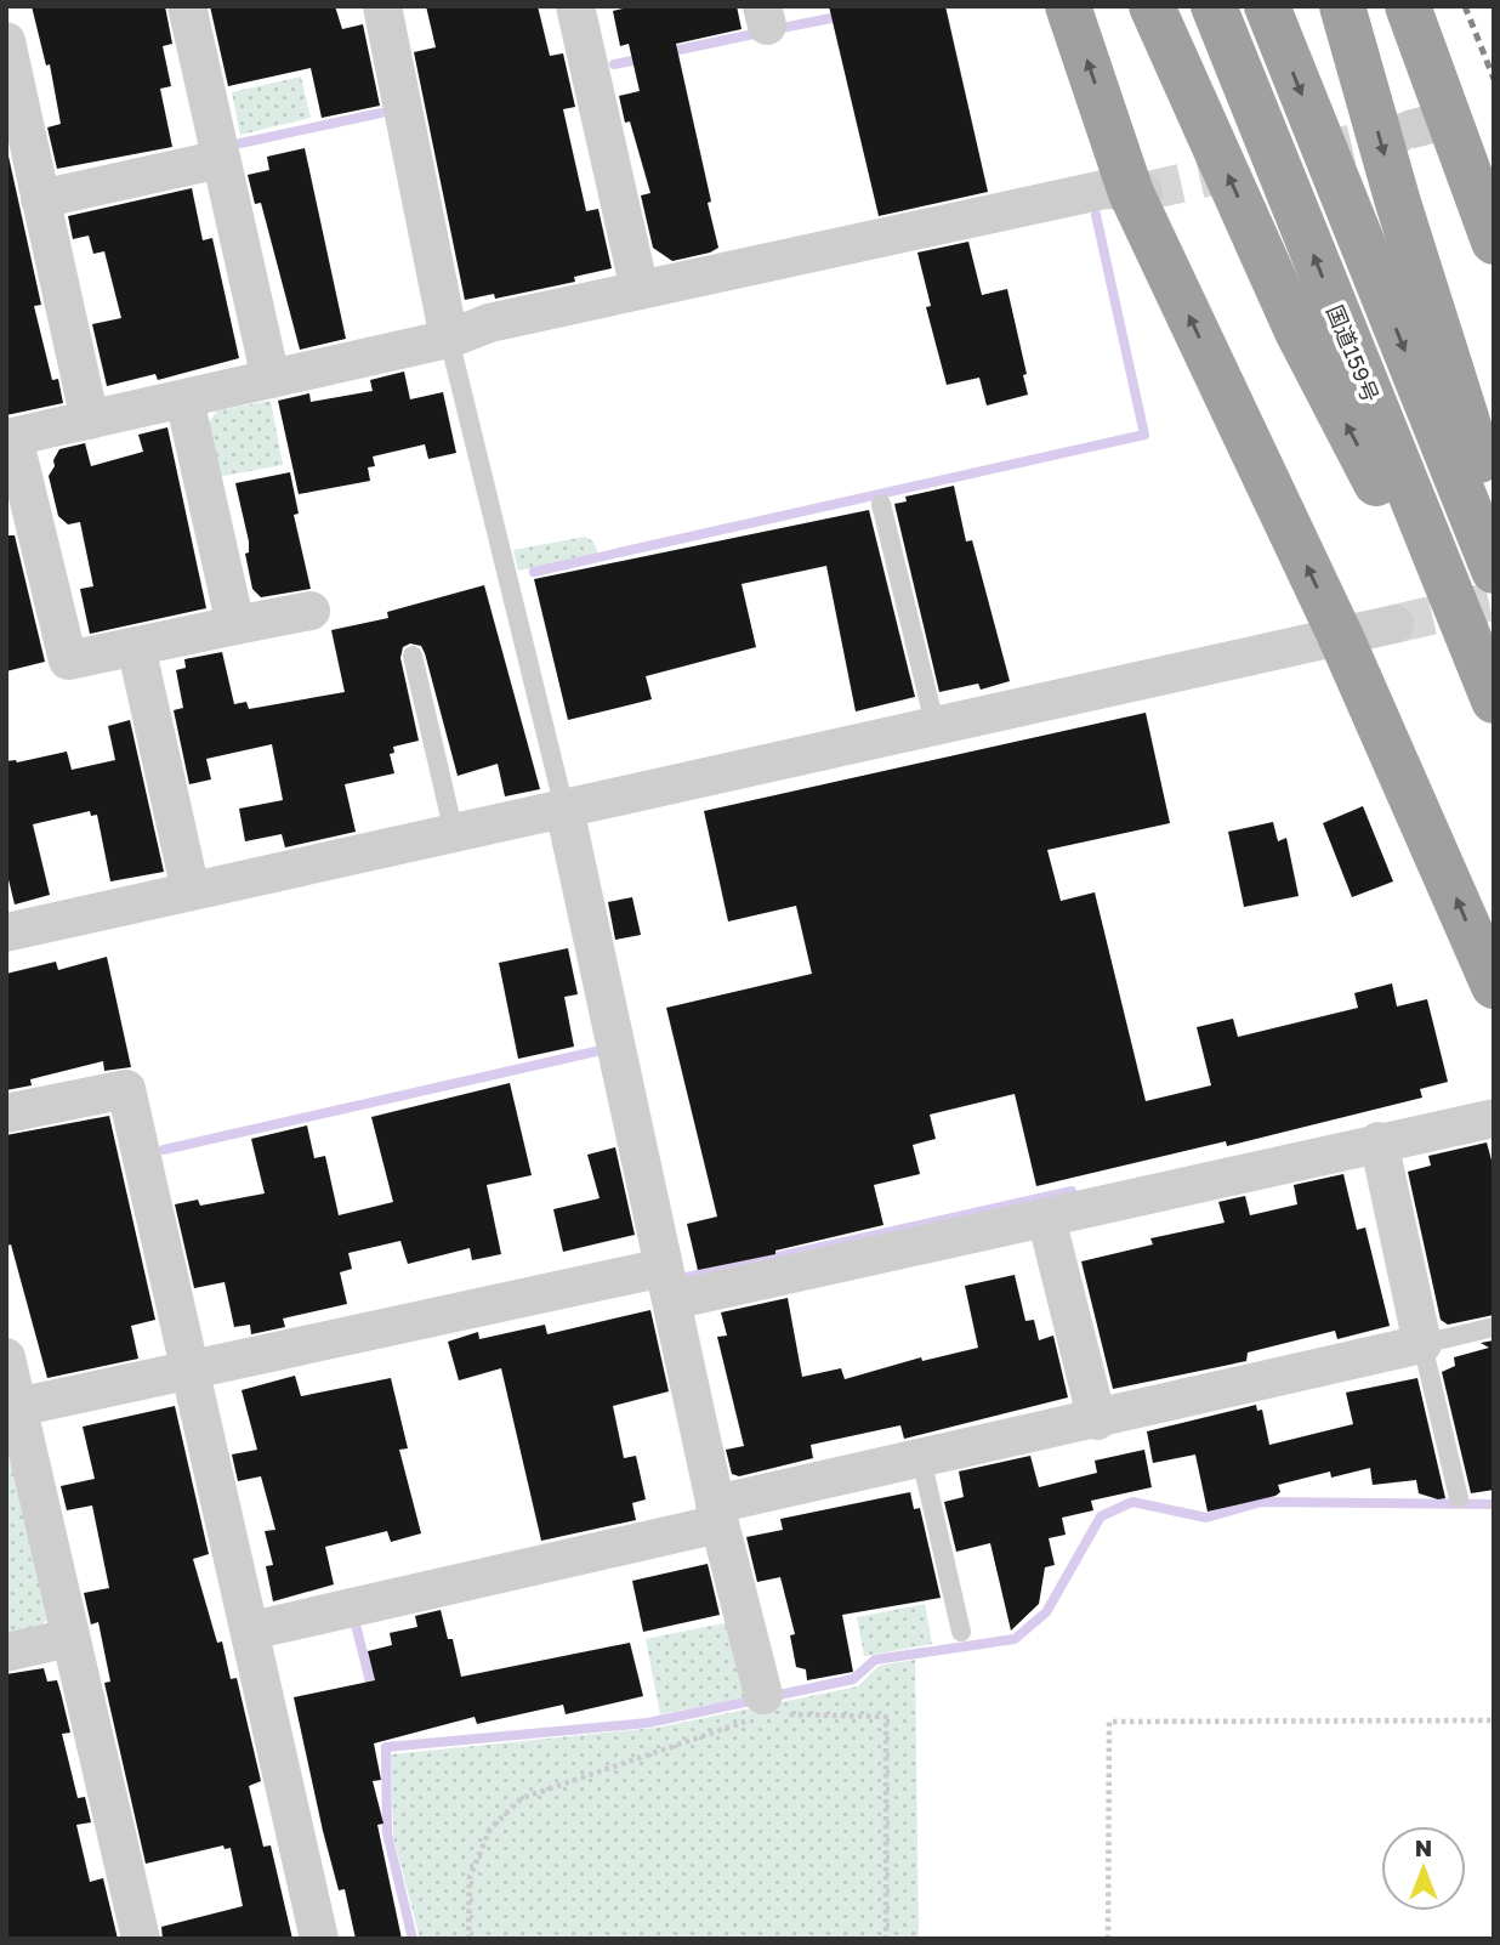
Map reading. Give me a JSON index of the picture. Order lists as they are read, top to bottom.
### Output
{
  "streets": {
    "highway": ["国道159号"]
  },
  "north": "top"
}
